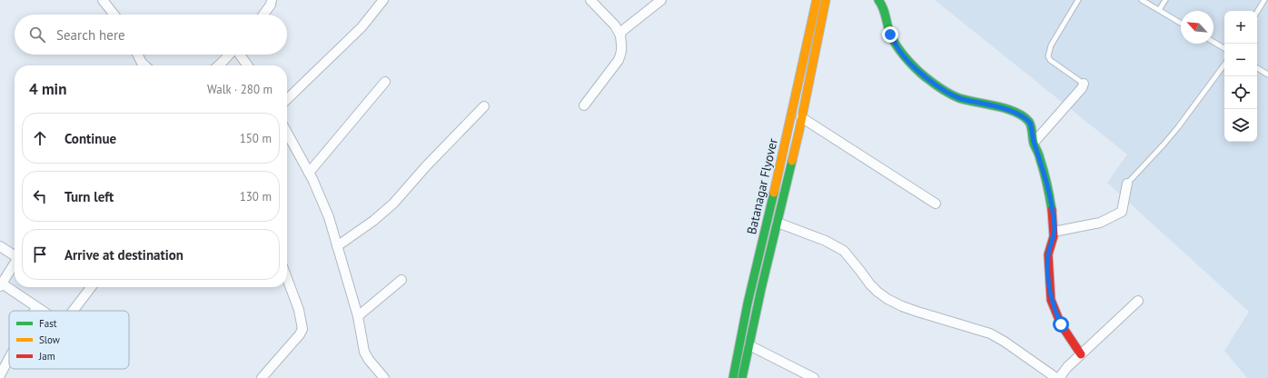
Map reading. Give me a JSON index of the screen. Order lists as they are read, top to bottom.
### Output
{
  "streets": {
    "street": ["Batanagar Flyover"]
  },
  "legend": ["Fast", "Slow", "Jam"],
  "north": "top left",
  "page": {
    "map_buttons": ["+", "−"],
    "search": "Search here",
    "heading": ["4 min", "Walk · 280 m"],
    "list": [
      ["Continue", "150 m"],
      ["Turn left", "130 m"],
      "Arrive at destination"
    ]
  }
}
